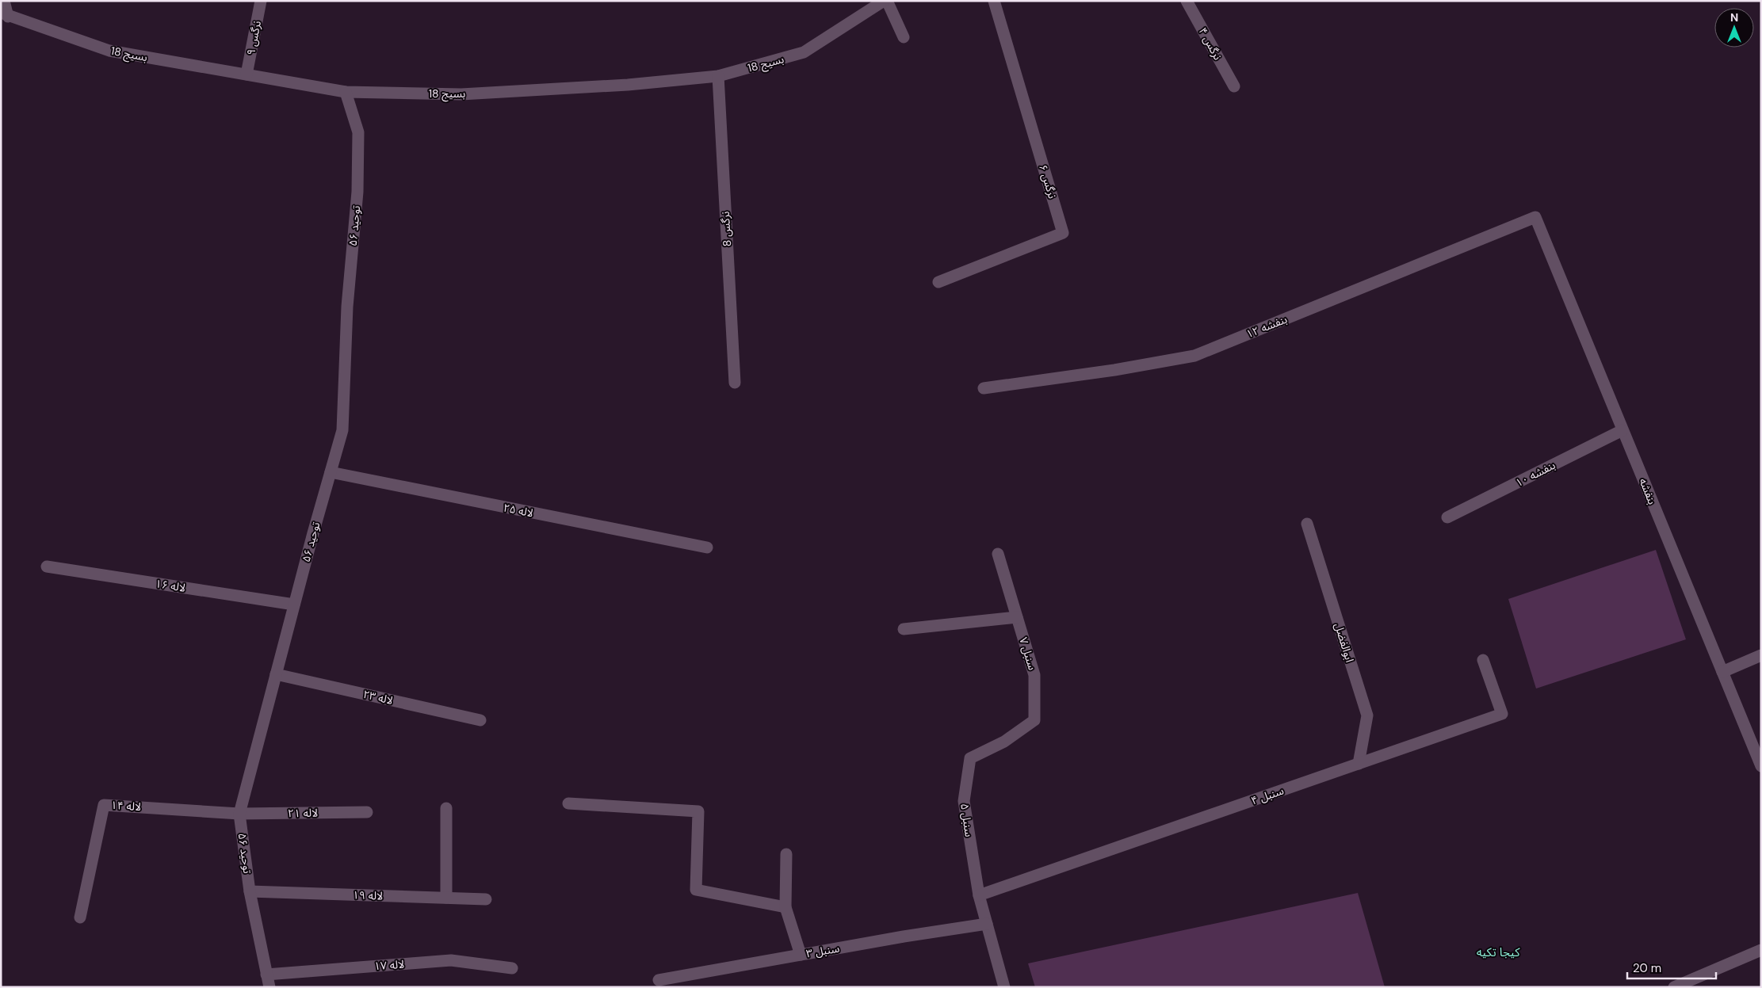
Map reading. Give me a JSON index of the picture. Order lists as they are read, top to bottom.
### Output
{
  "streets": {
    "street": [
      "نرگس ۹",
      "نرگس ۴",
      "بسیج 18",
      "نرگس ۶",
      "توحید ۵۶",
      "نرگس 8",
      "بنفشه ۱۲",
      "بنفشه ۱۰",
      "بنفشه",
      "لاله ۲۵",
      "لاله ۱۶",
      "ابوالفضل",
      "سنبل ۷",
      "لاله ۲۳",
      "سنبل ۴",
      "لاله ۱۴",
      "لاله ۲۱",
      "سنبل ۵",
      "لاله ۱۹",
      "سنبل ۳",
      "لاله ۱۷"
    ]
  },
  "crossings": [
    ["نرگس ۹", "بسیج 18"],
    ["بسیج 18", "توحید ۵۶"],
    ["بسیج 18", "نرگس 8"],
    ["توحید ۵۶", "لاله ۲۵"],
    ["توحید ۵۶", "لاله ۱۶"],
    ["توحید ۵۶", "لاله ۲۳"],
    ["توحید ۵۶", "لاله ۱۴"],
    ["توحید ۵۶", "لاله ۲۱"],
    ["توحید ۵۶", "لاله ۱۹"],
    ["توحید ۵۶", "لاله ۱۷"],
    ["بنفشه ۱۲", "بنفشه"],
    ["بنفشه ۱۰", "بنفشه"],
    ["ابوالفضل", "سنبل ۴"],
    ["سنبل ۷", "سنبل ۵"],
    ["سنبل ۴", "سنبل ۵"],
    ["لاله ۱۴", "لاله ۲۱"]
  ],
  "districts": ["کیجا تکیه"],
  "scale_bar": "20 m",
  "north": "top"
}
